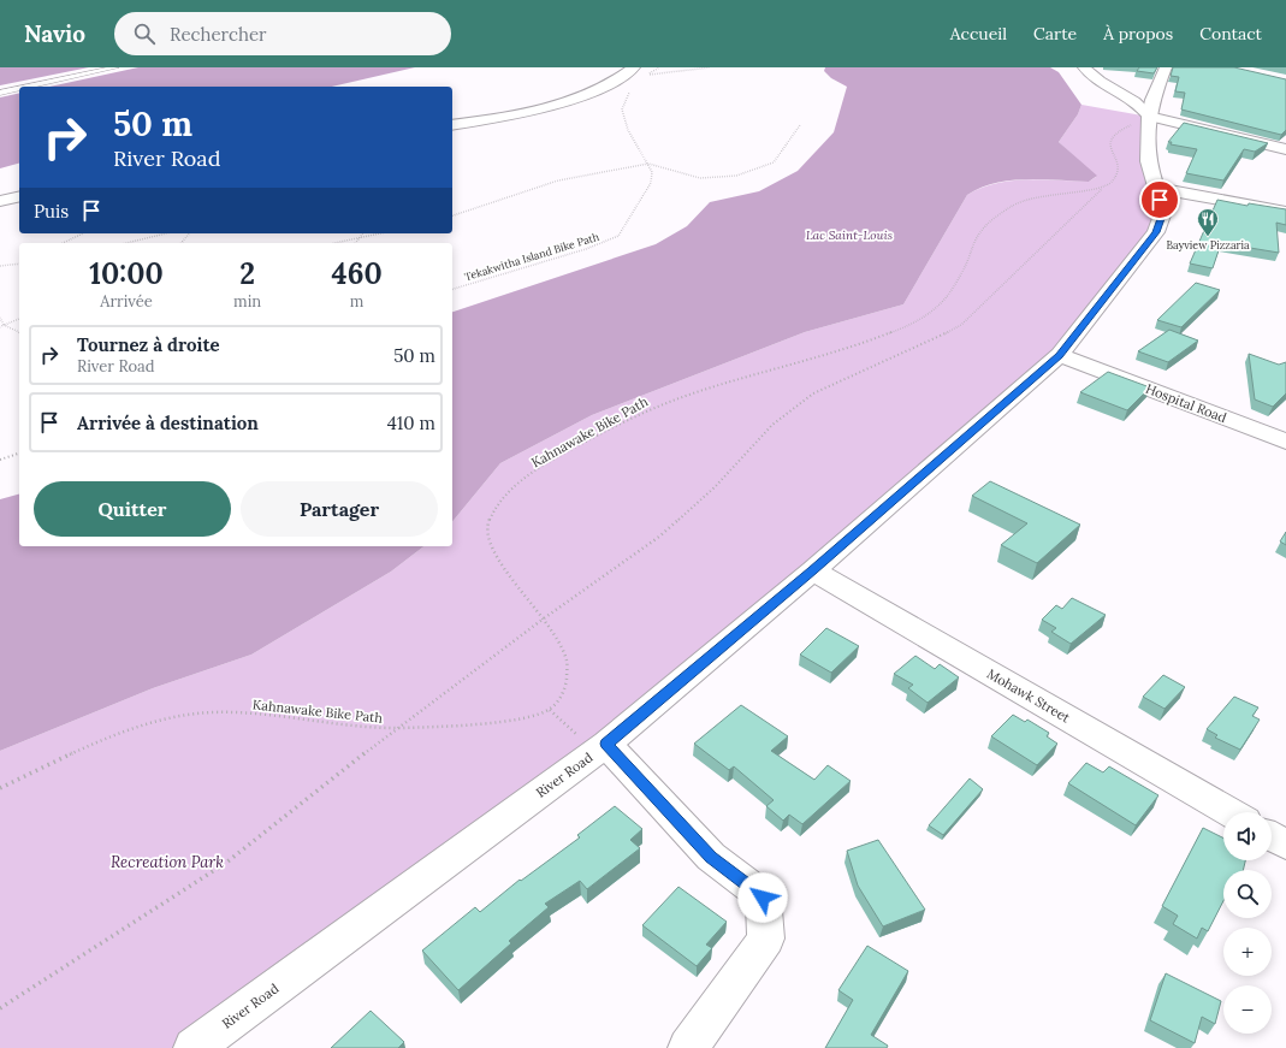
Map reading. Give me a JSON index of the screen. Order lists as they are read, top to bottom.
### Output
{
  "streets": {
    "street": ["Hospital Road", "Mohawk Street", "River Road"],
    "path": ["Tekakwitha Island Bike Path", "Kahnawake Bike Path"]
  },
  "crossings": [
    ["Hospital Road", "River Road"],
    ["Mohawk Street", "River Road"]
  ],
  "water": ["Lac Saint-Louis"],
  "parks": ["Recreation Park"],
  "places": {
    "restaurant": ["Bayview Pizzaria"]
  },
  "page": {
    "header": "Navio",
    "search": "Rechercher",
    "nav": [
      "Accueil",
      "Carte",
      "À propos",
      "Contact"
    ],
    "turn": ["50 m", "River Road"],
    "then": "Puis",
    "eta": [
      "10:00",
      "Arrivée",
      "2",
      "min",
      "460",
      "m"
    ],
    "list": [
      {
        "name": "Tournez à droite",
        "note": "River Road",
        "value": "50 m"
      },
      {
        "name": "Arrivée à destination",
        "value": "410 m"
      }
    ],
    "buttons": ["Quitter", "Partager"],
    "map_buttons": ["+", "−"]
  }
}
